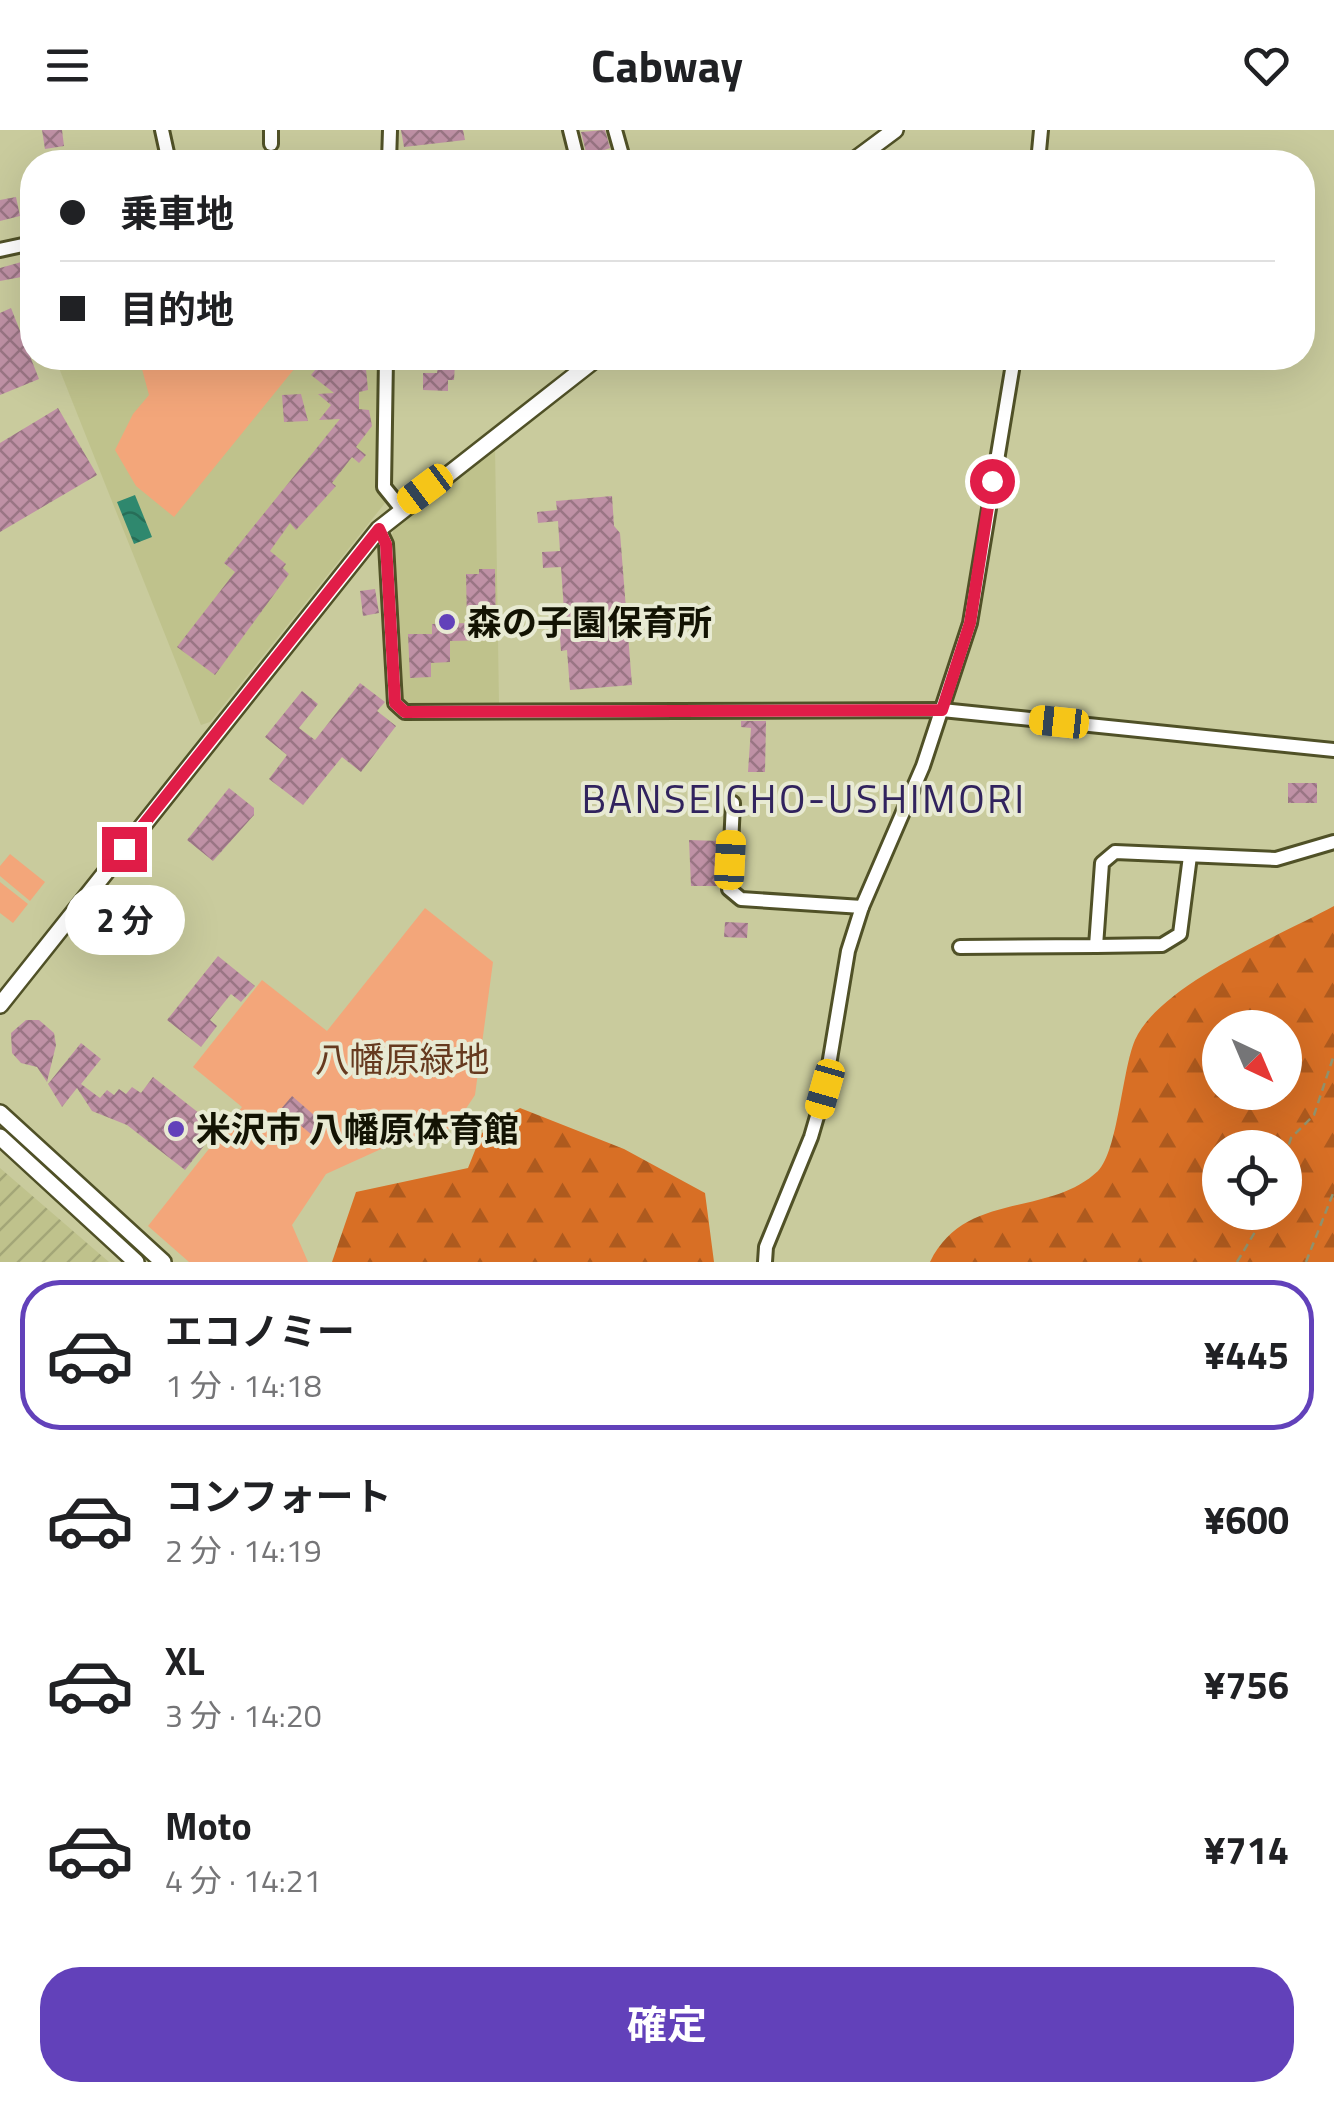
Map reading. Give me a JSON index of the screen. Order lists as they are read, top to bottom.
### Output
{
  "districts": ["BANSEICHO-USHIMORI"],
  "parks": ["八幡原緑地"],
  "places": ["森の子園保育所", "米沢市 八幡原体育館"],
  "north": "bottom right",
  "page": {
    "header": "Cabway",
    "banner": ["乗車地", "目的地"],
    "bubble": "2 分",
    "list": [
      {
        "name": "エコノミー",
        "note": "1 分 · 14:18",
        "value": "¥445"
      },
      {
        "name": "コンフォート",
        "note": "2 分 · 14:19",
        "value": "¥600"
      },
      {
        "name": "XL",
        "note": "3 分 · 14:20",
        "value": "¥756"
      },
      {
        "name": "Moto",
        "note": "4 分 · 14:21",
        "value": "¥714"
      }
    ],
    "buttons": "確定"
  }
}
